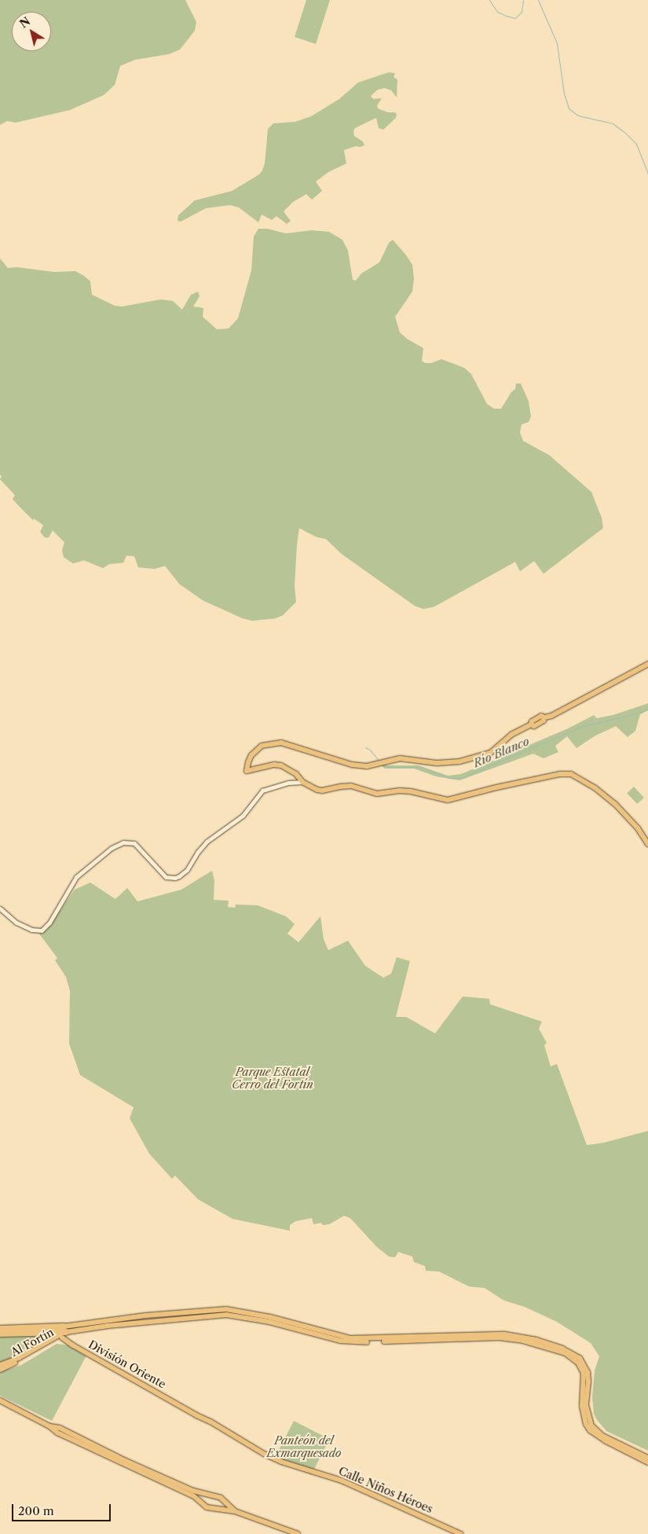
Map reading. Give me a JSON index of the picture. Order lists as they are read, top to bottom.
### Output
{
  "streets": {
    "main road": ["Al Fortín", "División Oriente", "Calle Niños Héroes"]
  },
  "crossings": [
    ["Al Fortín", "División Oriente"],
    ["División Oriente", "Calle Niños Héroes"]
  ],
  "water": ["Río Blanco"],
  "parks": ["Parque Estatal Cerro del Fortín", "Panteón del Exmarquesado"],
  "scale_bar": "200 m",
  "north": "top left"
}
